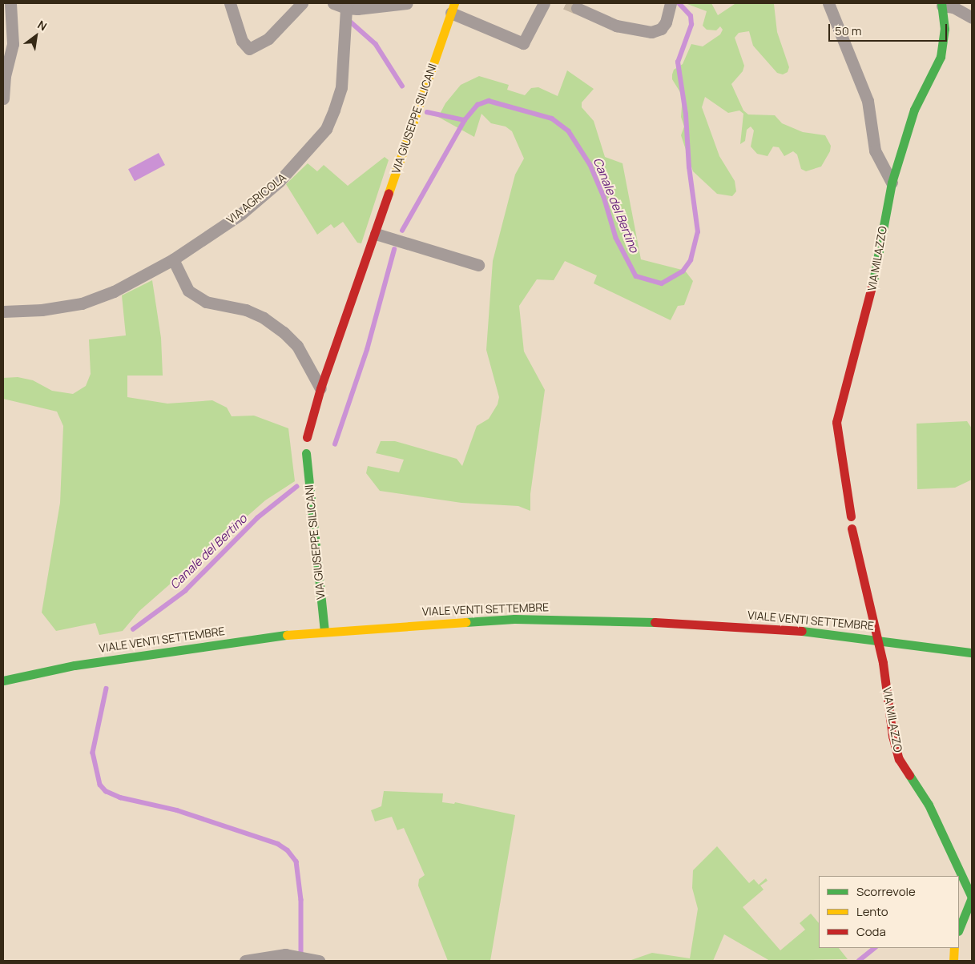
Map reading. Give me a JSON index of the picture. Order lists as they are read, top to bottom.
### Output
{
  "streets": {
    "street": [
      "VIA GIUSEPPE SILICANI",
      "VIA AGRICOLA",
      "VIA MILAZZO",
      "VIALE VENTI SETTEMBRE"
    ]
  },
  "crossings": [
    ["VIA GIUSEPPE SILICANI", "VIALE VENTI SETTEMBRE"],
    ["VIA MILAZZO", "VIALE VENTI SETTEMBRE"]
  ],
  "water": ["Canale del Bertino"],
  "legend": ["Scorrevole", "Lento", "Coda"],
  "scale_bar": "50 m",
  "north": "top right"
}
